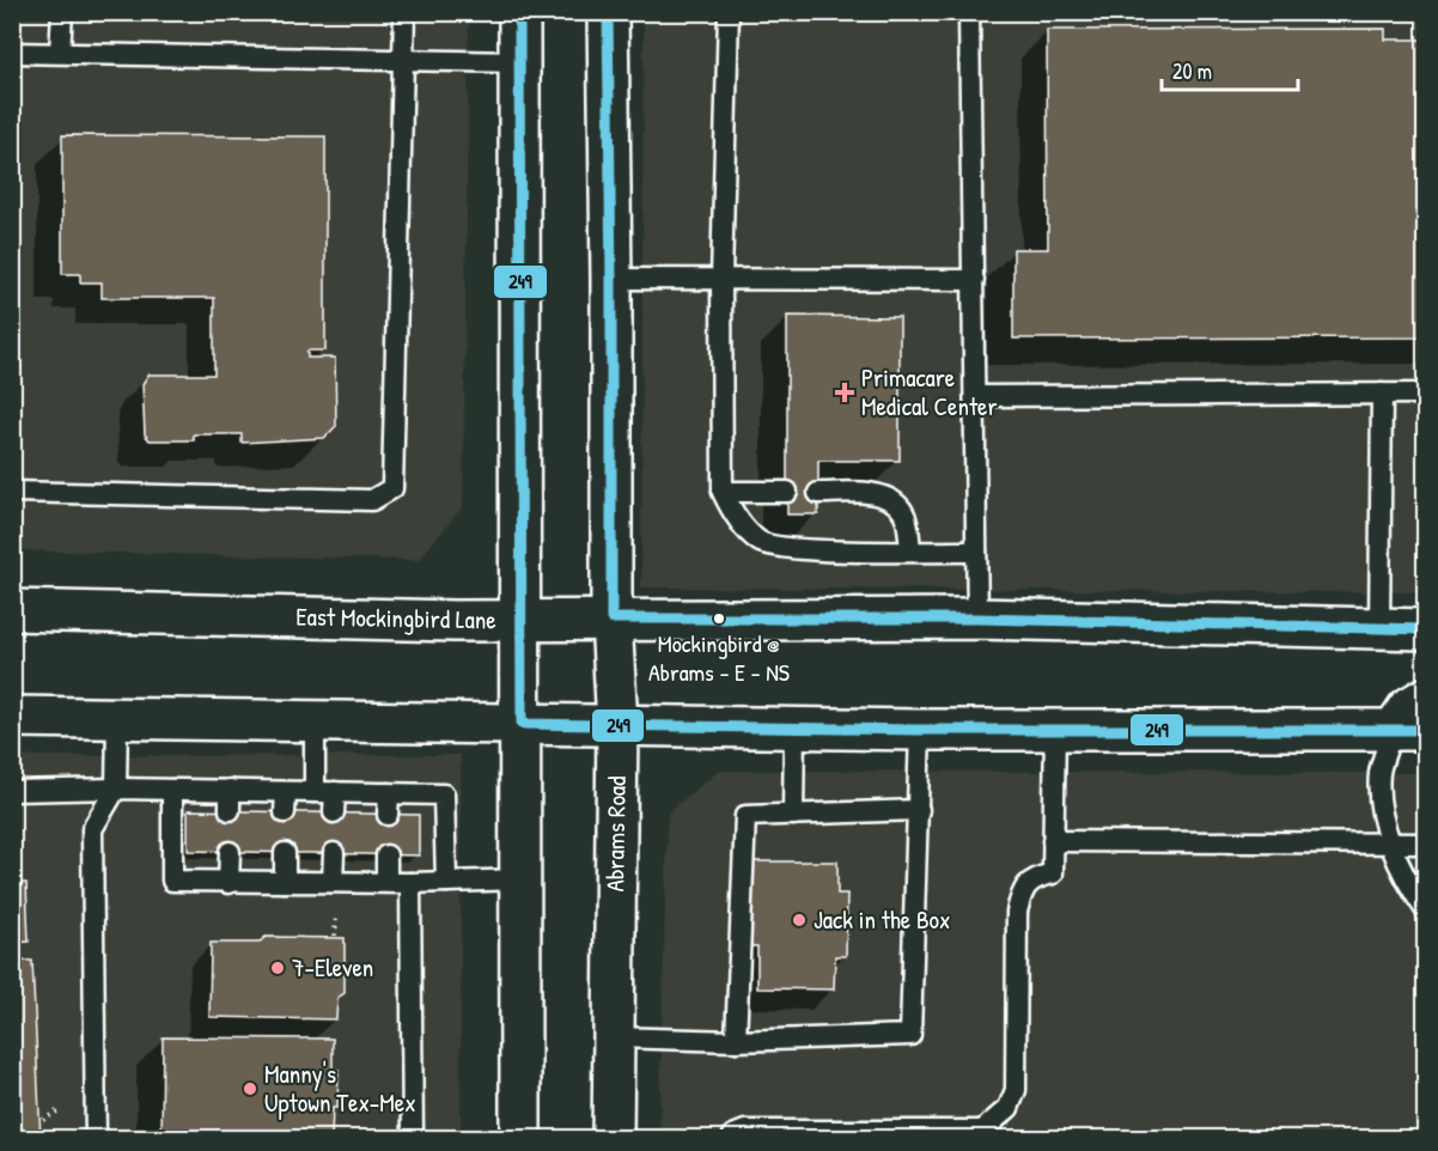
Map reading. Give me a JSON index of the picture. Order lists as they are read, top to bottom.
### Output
{
  "streets": {
    "main road": ["East Mockingbird Lane", "Abrams Road"]
  },
  "crossings": [
    ["East Mockingbird Lane", "Abrams Road"]
  ],
  "places": {
    "health": ["Primacare Medical Center"],
    "other": [
      "Mockingbird @ Abrams - E - NS",
      "Jack in the Box",
      "7-Eleven",
      "Manny's Uptown Tex-Mex"
    ]
  },
  "lines": ["transit line 249"],
  "scale_bar": "20 m"
}
